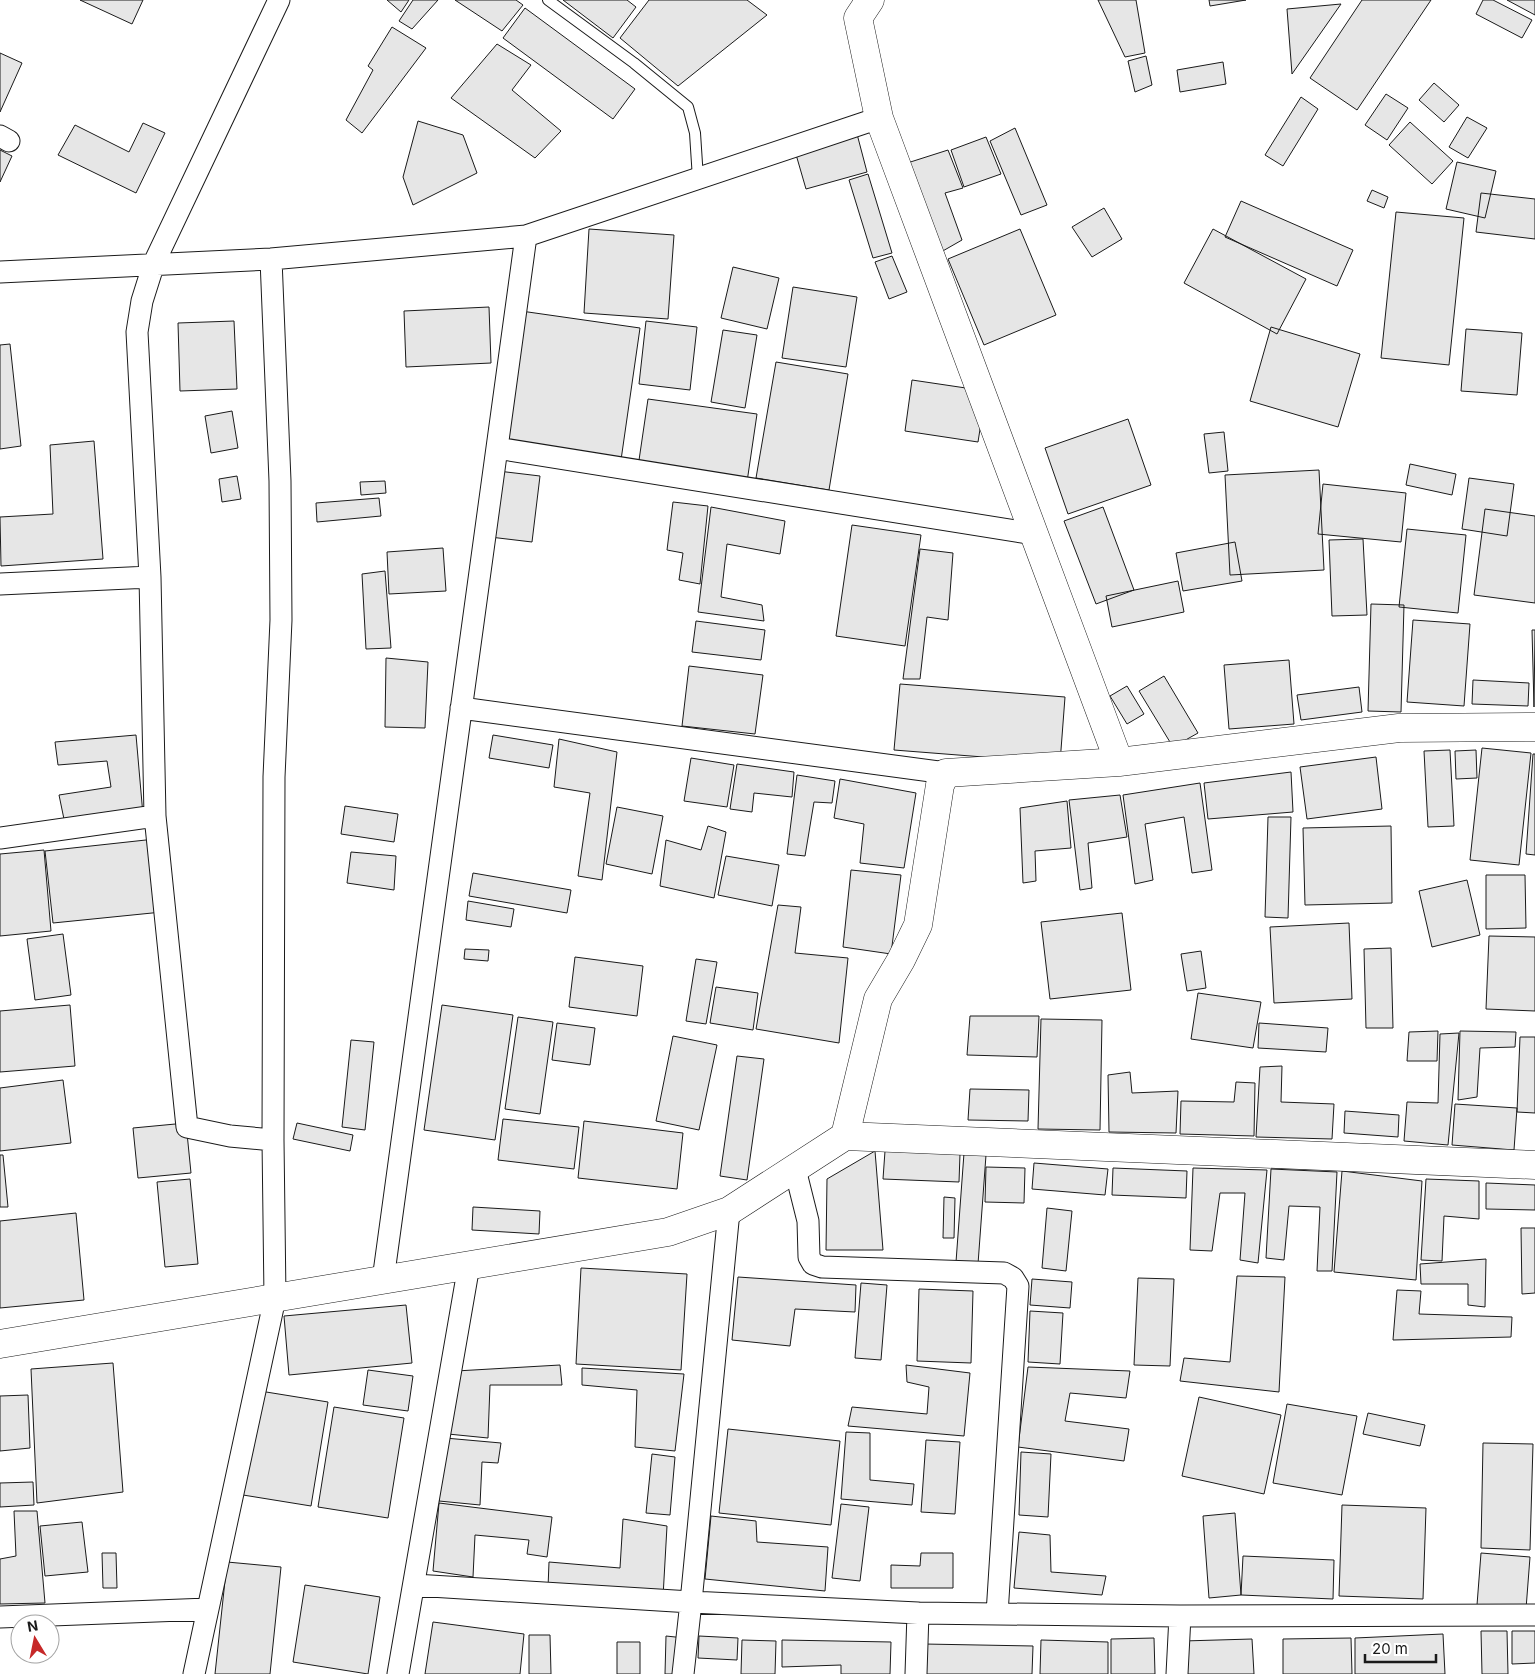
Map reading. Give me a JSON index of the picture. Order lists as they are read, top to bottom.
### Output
{
  "scale_bar": "20 m",
  "north": "top"
}
